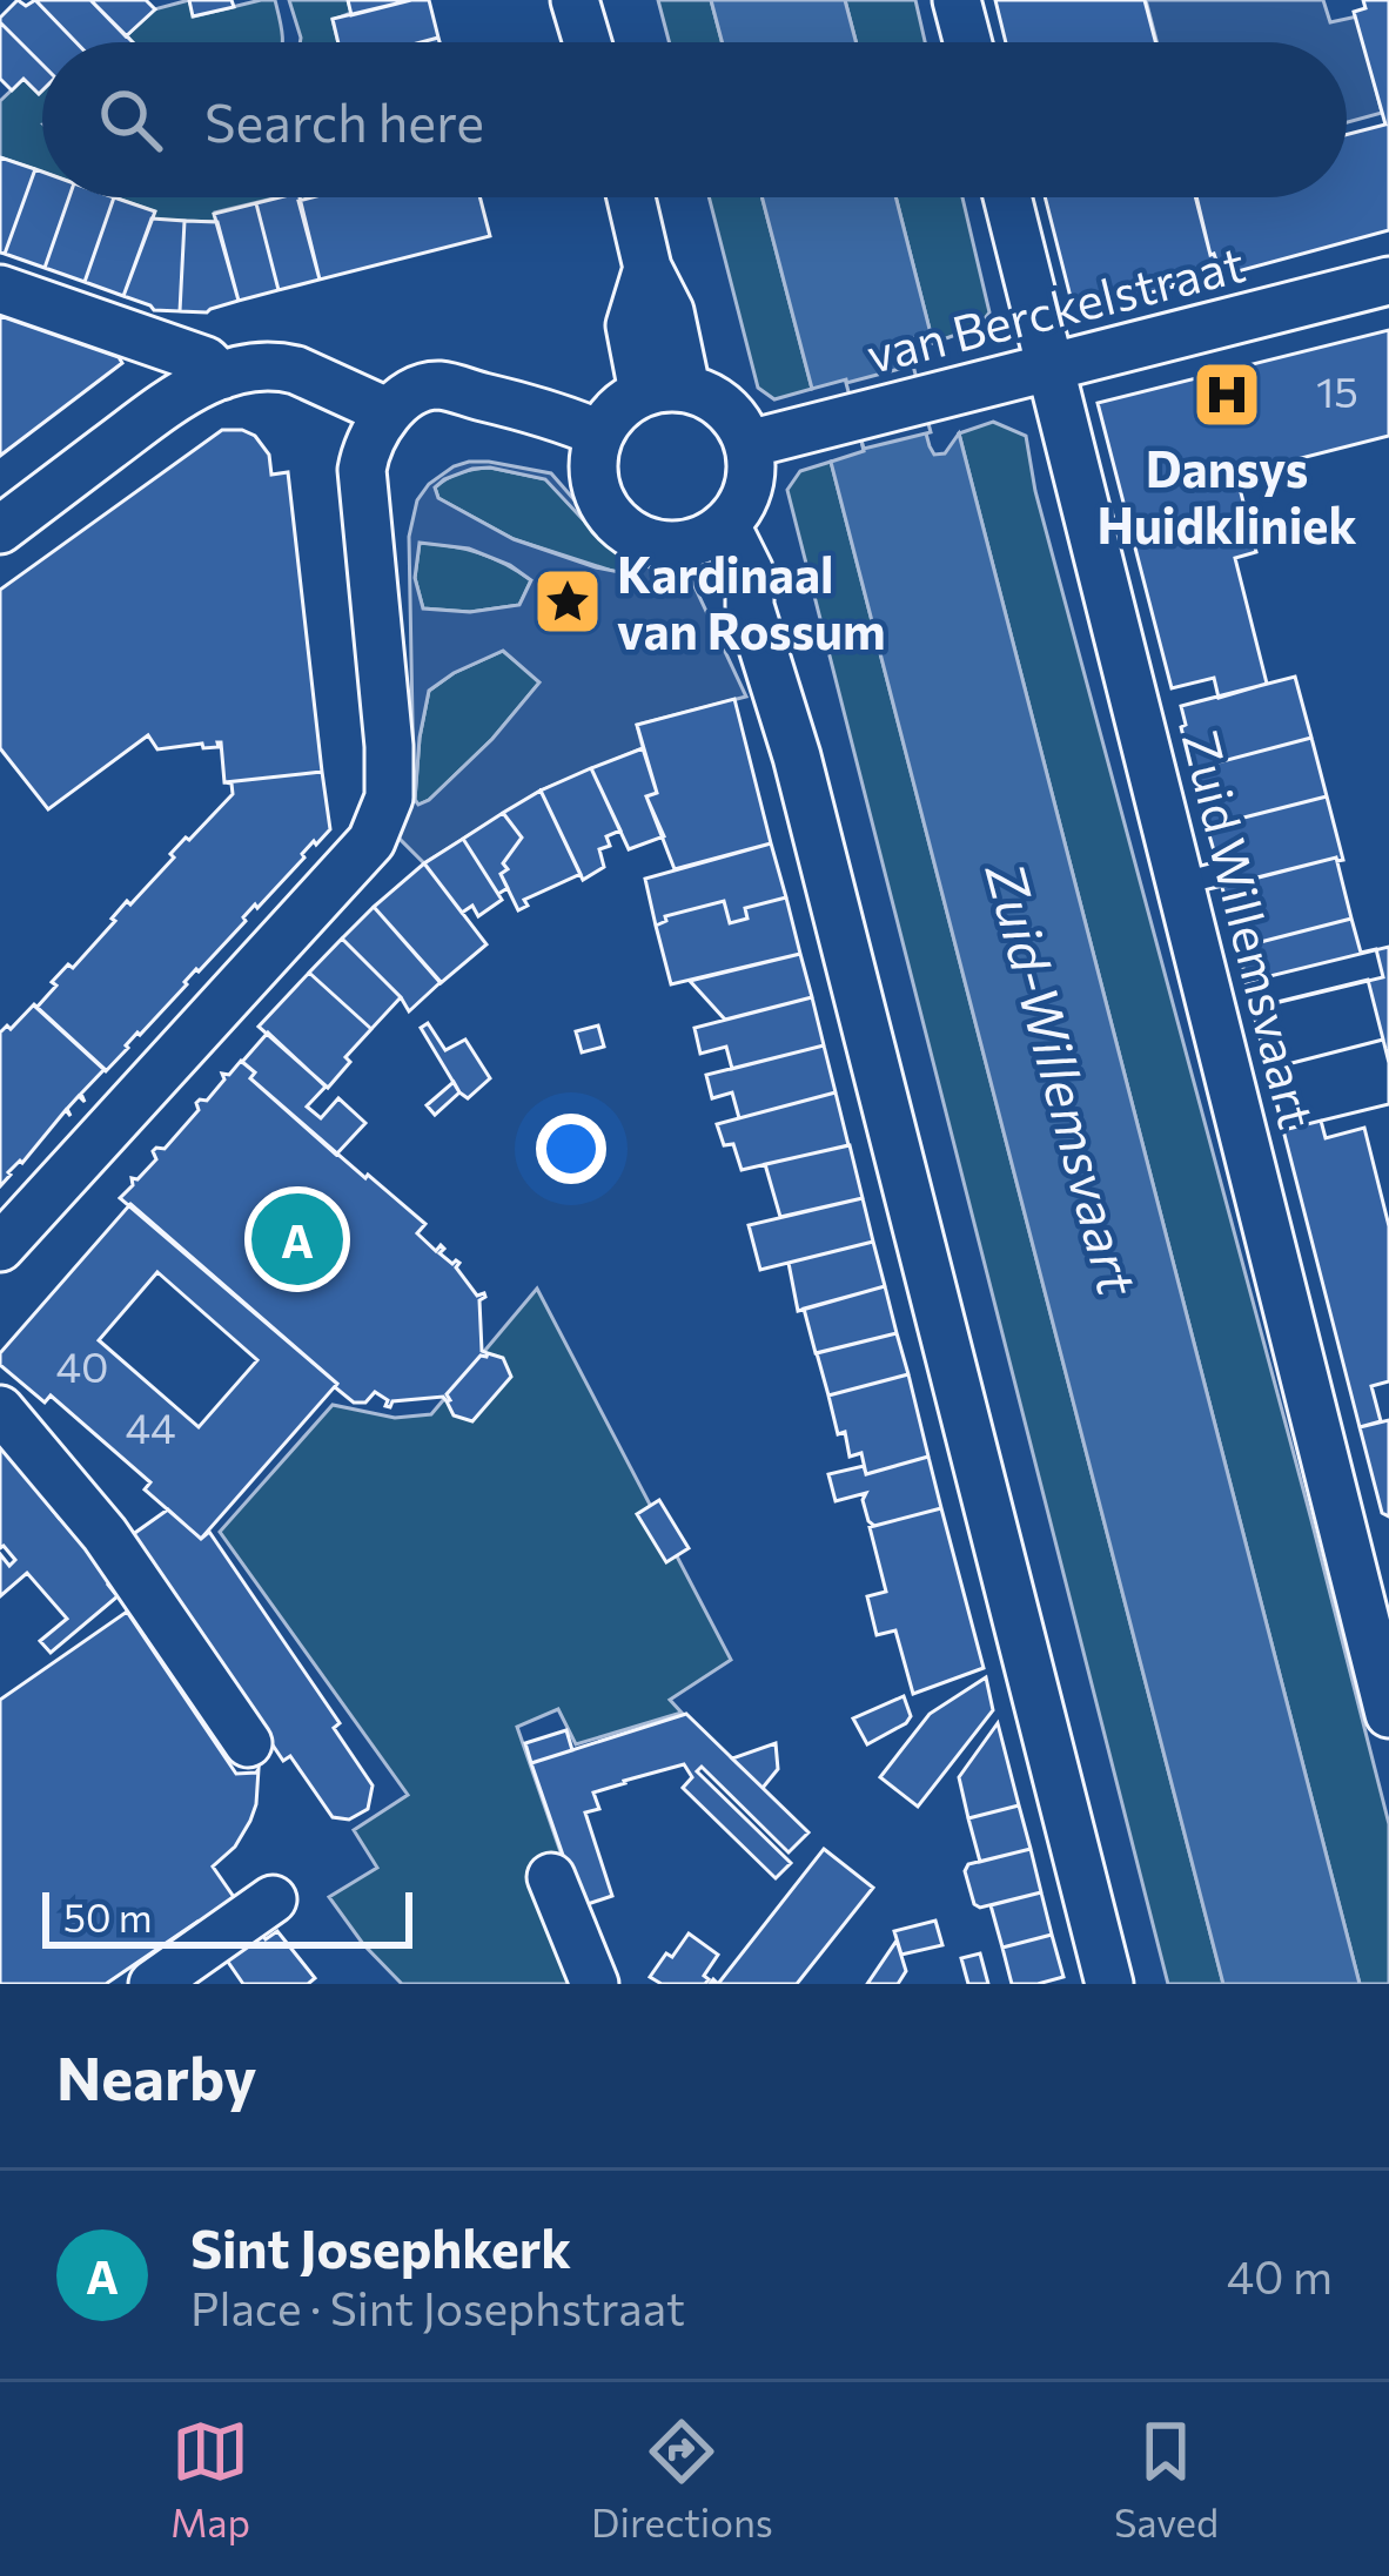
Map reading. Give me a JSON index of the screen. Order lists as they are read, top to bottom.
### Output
{
  "streets": {
    "street": ["van Berckelstraat", "Zuid Willemsvaart"]
  },
  "crossings": [
    ["van Berckelstraat", "Zuid Willemsvaart"]
  ],
  "water": ["Zuid-Willemsvaart"],
  "places": {
    "hospital": ["Dansys Huidkliniek"],
    "place": ["Kardinaal van Rossum"]
  },
  "house_numbers": ["15", "40", "44"],
  "scale_bar": "50 m",
  "page": {
    "search": "Search here",
    "pins": "A",
    "scale": "50 m",
    "heading": "Nearby",
    "list": [
      {
        "mark": "A",
        "name": "Sint Josephkerk",
        "note": "Place · Sint Josephstraat",
        "value": "40 m"
      }
    ],
    "nav": ["Map", "Directions", "Saved"]
  }
}
